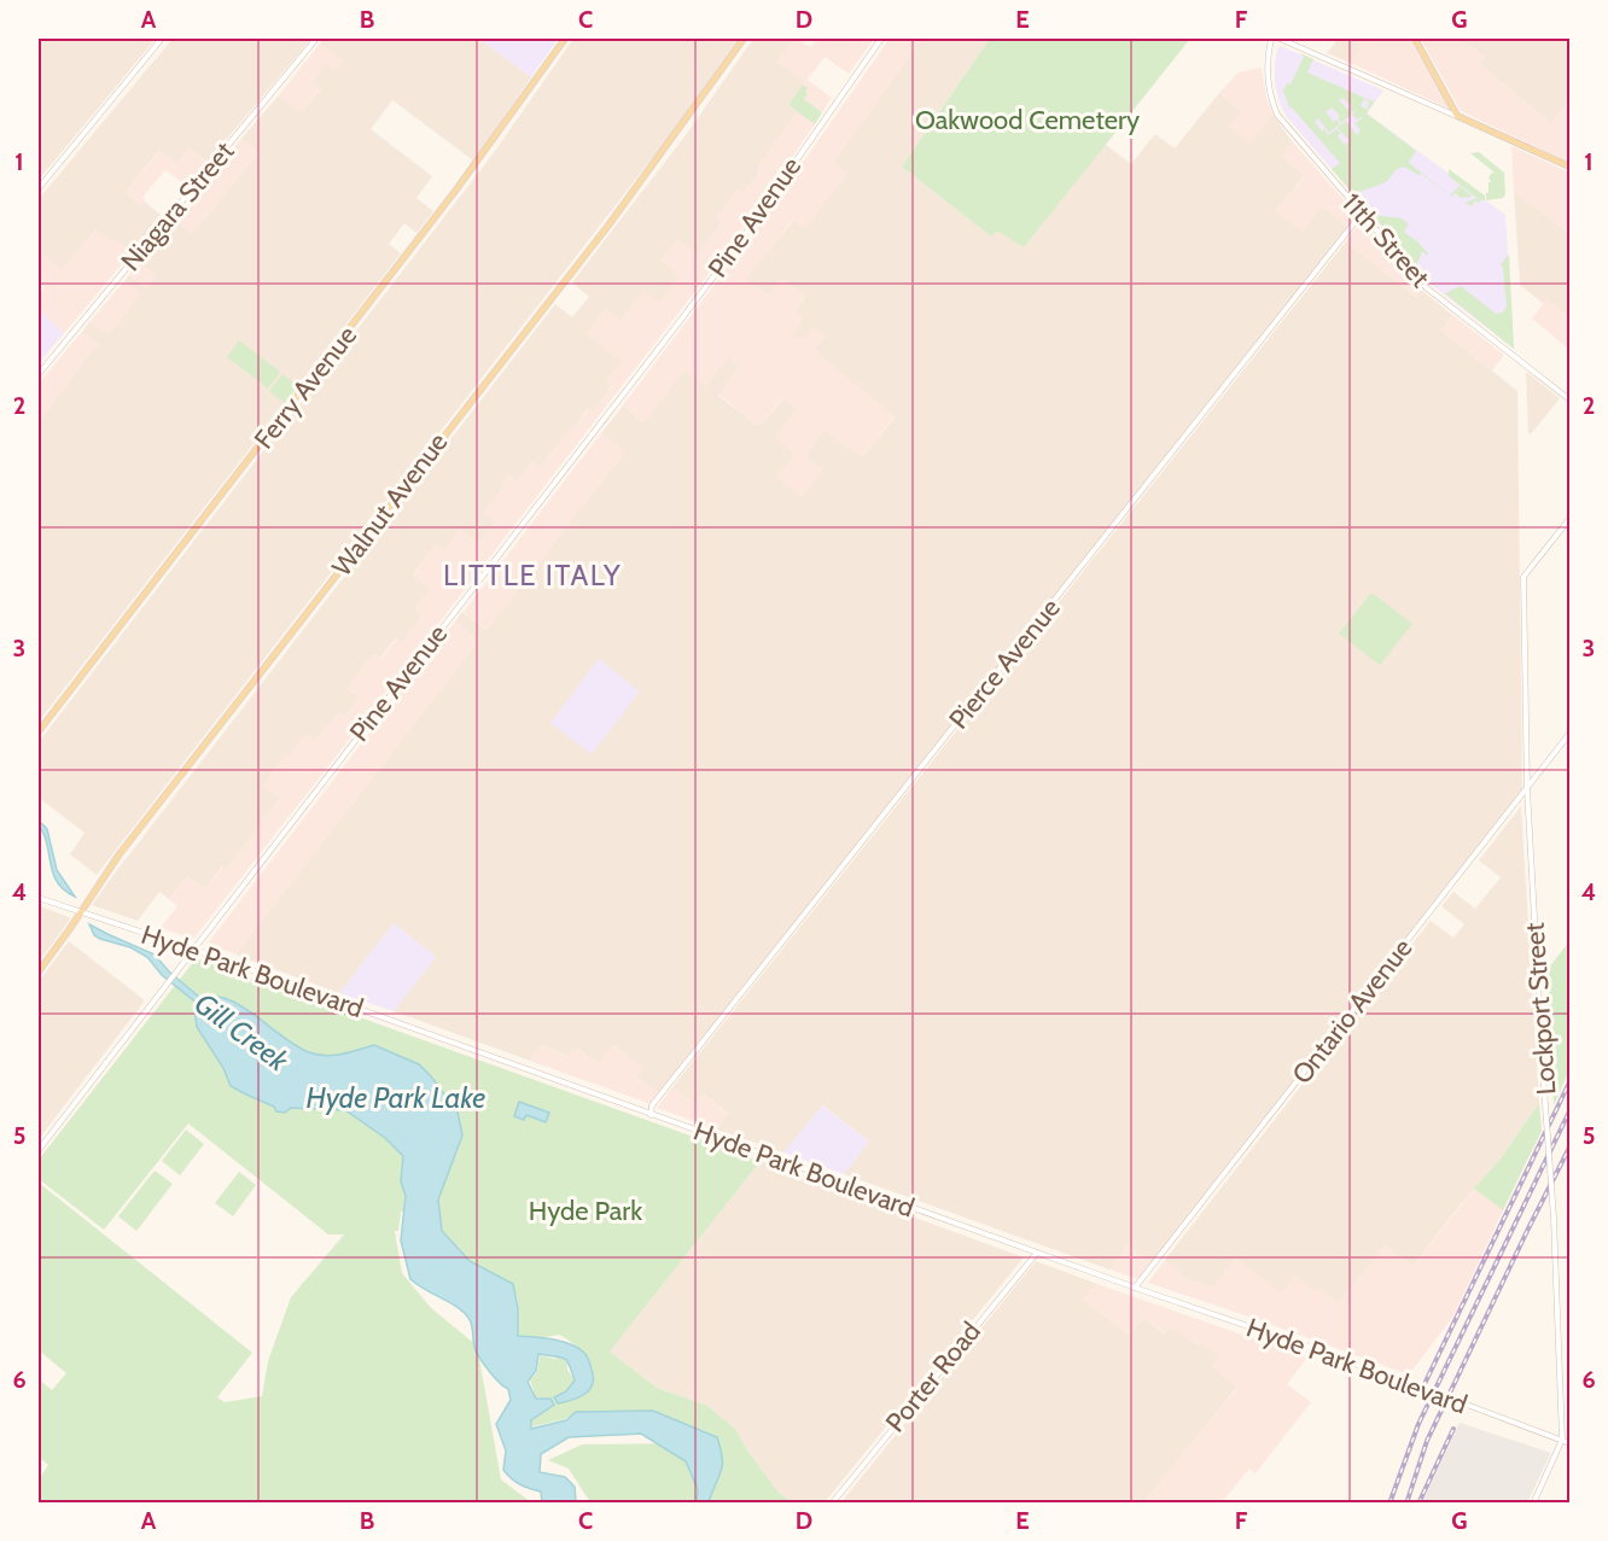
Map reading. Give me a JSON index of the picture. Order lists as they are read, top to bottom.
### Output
{
  "streets": {
    "main road": [
      "Niagara Street",
      "Pine Avenue",
      "11th Street",
      "Ferry Avenue",
      "Walnut Avenue",
      "Pierce Avenue",
      "Hyde Park Boulevard",
      "Lockport Street",
      "Ontario Avenue",
      "Porter Road"
    ]
  },
  "crossings": [
    ["Pine Avenue", "Hyde Park Boulevard"],
    ["11th Street", "Pierce Avenue"],
    ["Walnut Avenue", "Hyde Park Boulevard"],
    ["Pierce Avenue", "Hyde Park Boulevard"],
    ["Hyde Park Boulevard", "Lockport Street"],
    ["Hyde Park Boulevard", "Ontario Avenue"],
    ["Hyde Park Boulevard", "Porter Road"],
    ["Lockport Street", "Ontario Avenue"]
  ],
  "districts": ["LITTLE ITALY"],
  "water": ["Gill Creek", "Hyde Park Lake"],
  "parks": ["Oakwood Cemetery", "Hyde Park"],
  "grid": {
    "columns": [
      "A",
      "B",
      "C",
      "D",
      "E",
      "F",
      "G"
    ],
    "rows": [
      "1",
      "2",
      "3",
      "4",
      "5",
      "6"
    ]
  }
}
